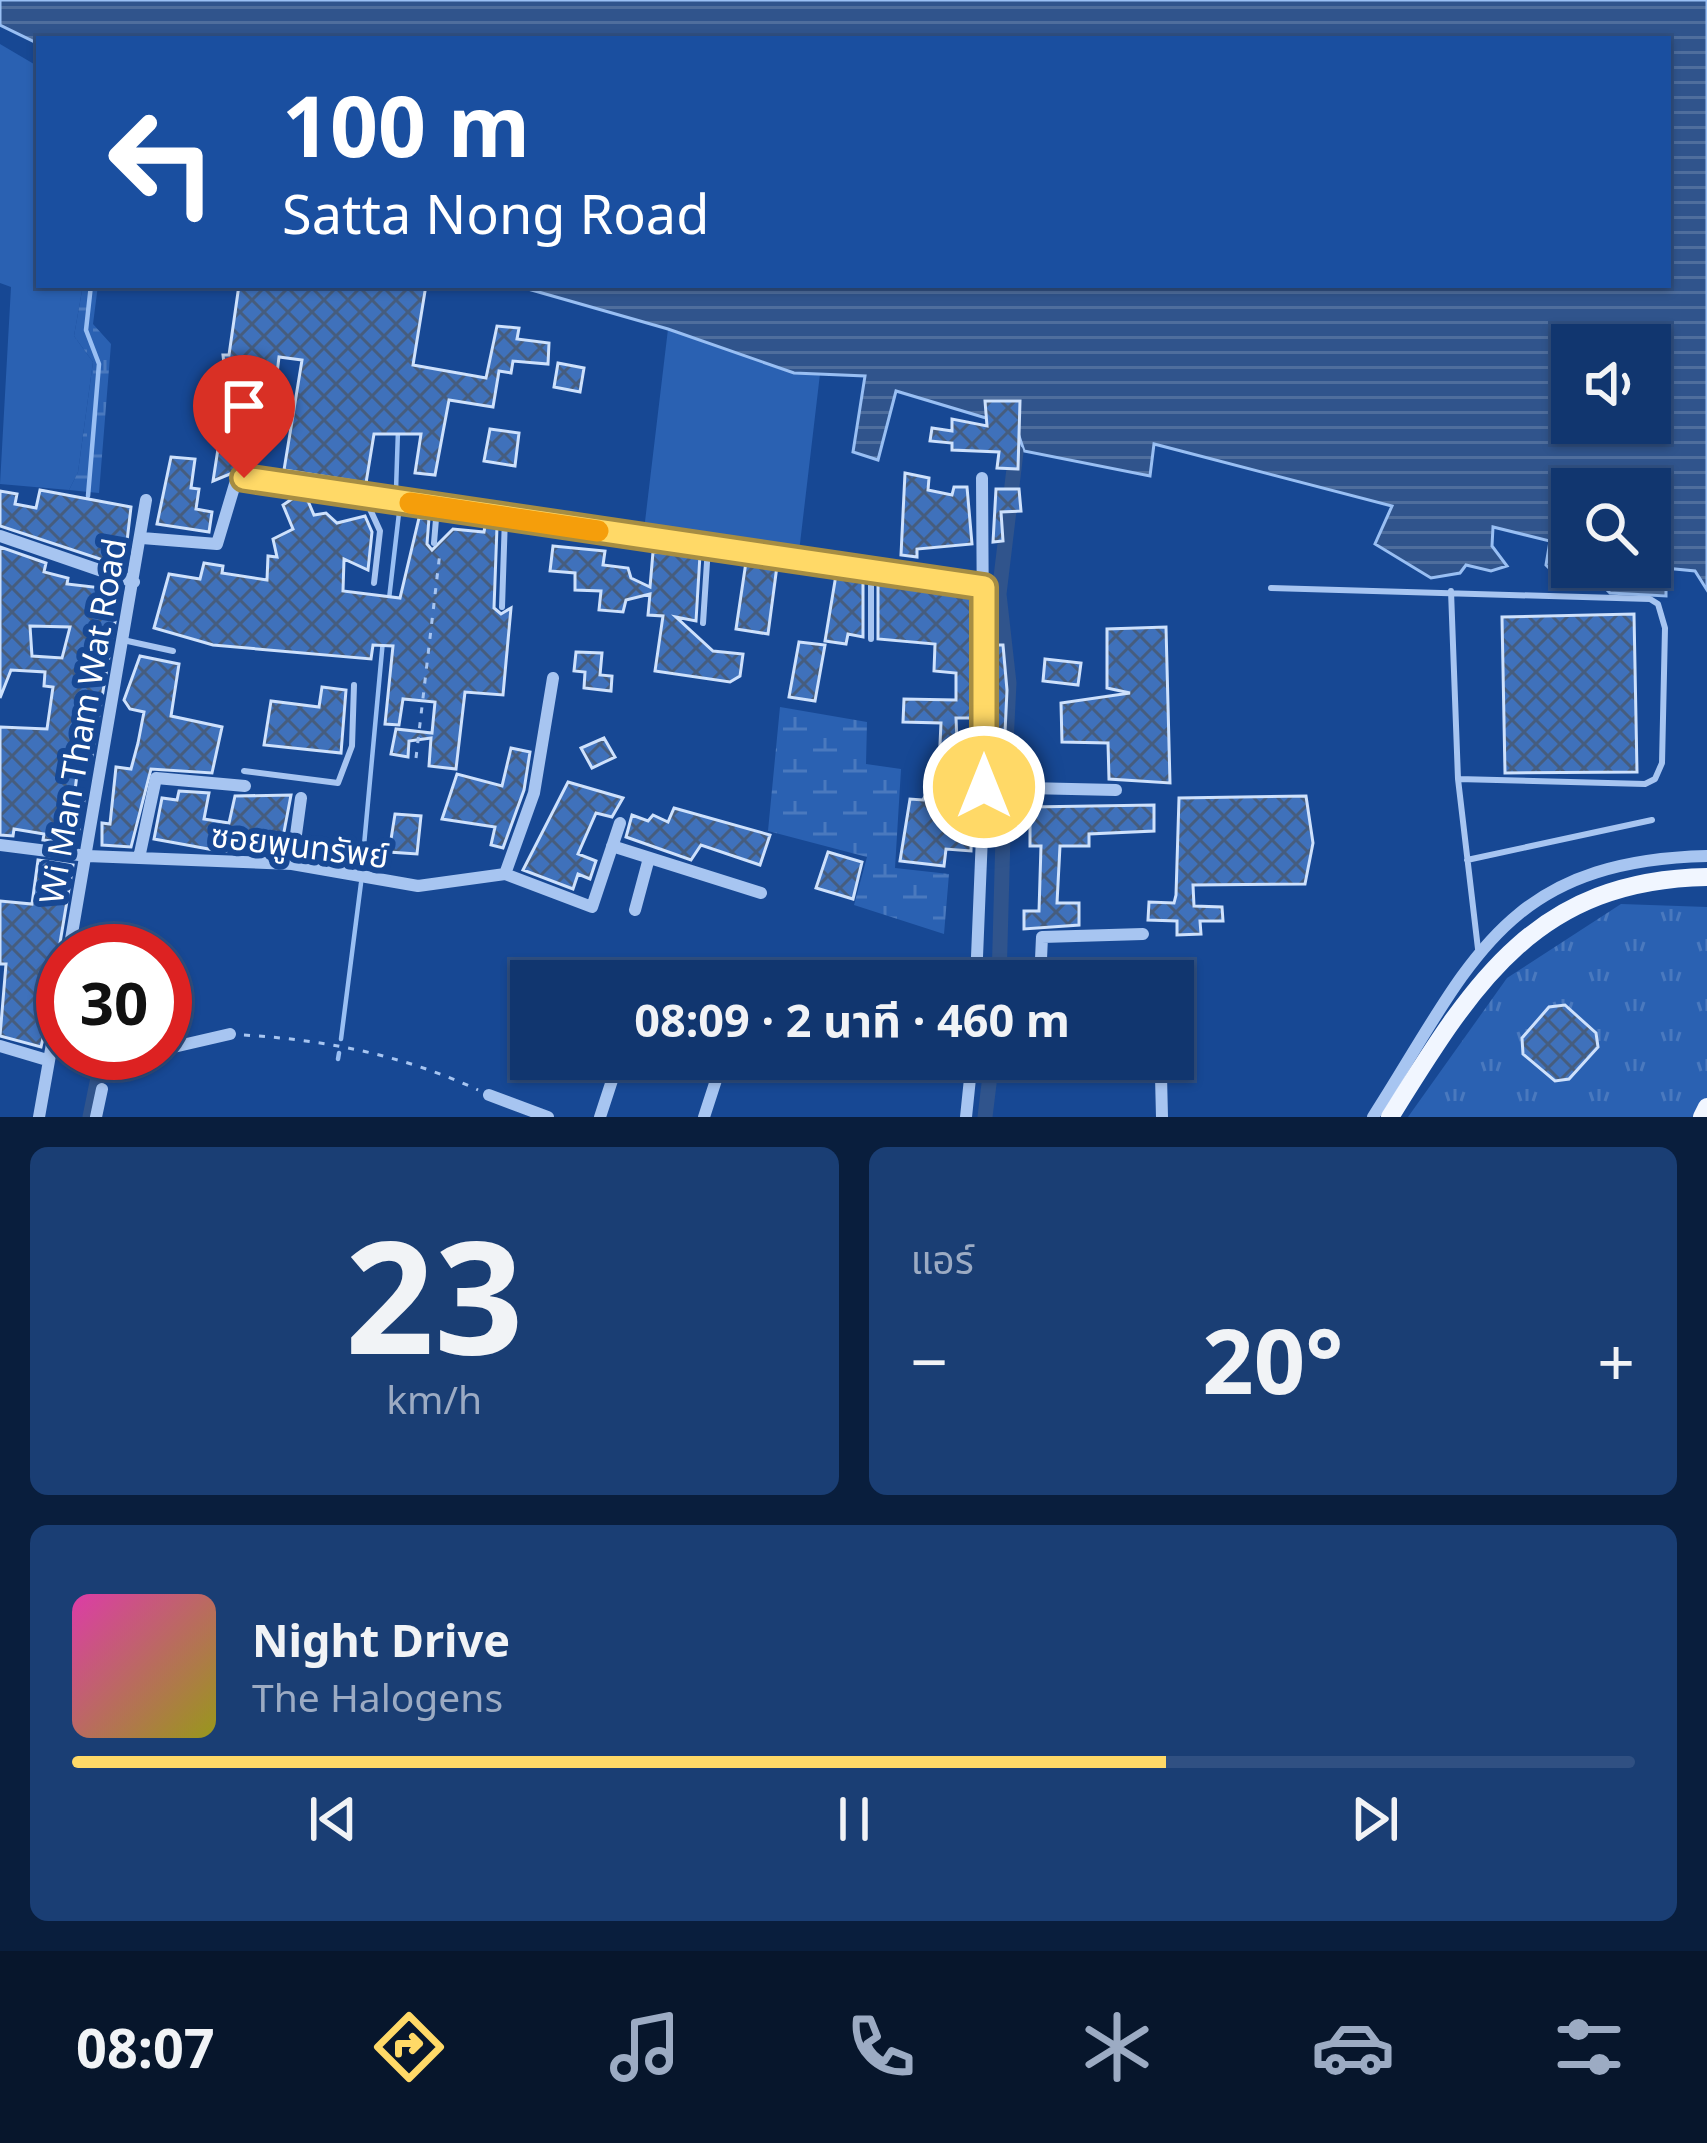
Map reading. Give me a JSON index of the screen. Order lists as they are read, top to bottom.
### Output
{
  "streets": {
    "street": ["Wi Man Tham Wat Road", "ซอยพูนทรัพย์"]
  },
  "crossings": [
    ["Wi Man Tham Wat Road", "ซอยพูนทรัพย์"]
  ],
  "page": {
    "turn": ["100 m", "Satta Nong Road"],
    "limit": "30",
    "trip": "08:09 · 2 นาที · 460 m",
    "tile": [
      ["23", "km/h"],
      "แอร์"
    ],
    "heat": ["−", "20°", "+"],
    "song": ["Night Drive", "The Halogens"],
    "tabs": "08:07"
  }
}
